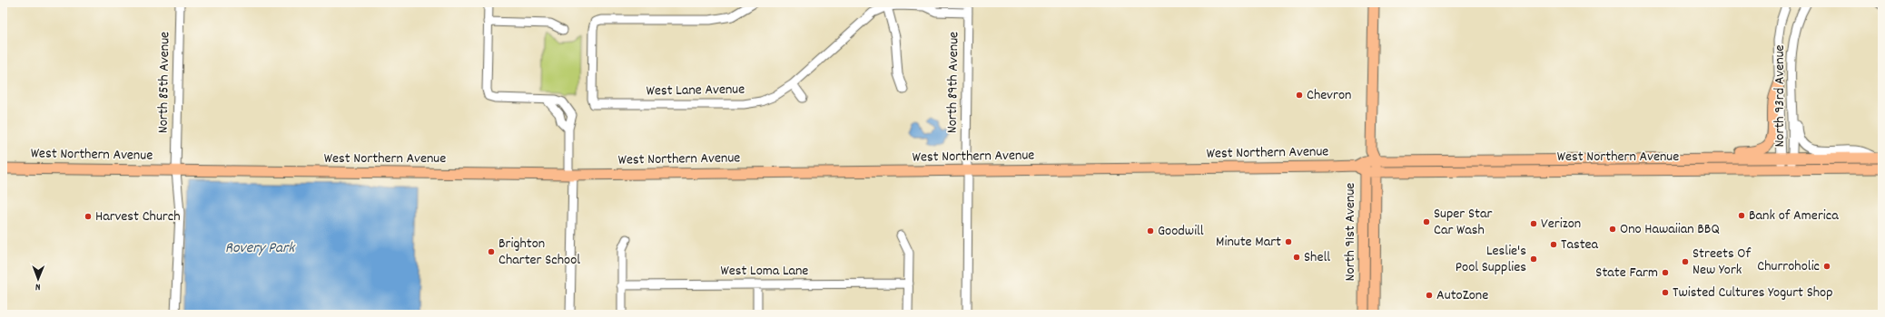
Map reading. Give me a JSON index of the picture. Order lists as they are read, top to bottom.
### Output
{
  "streets": {
    "main road": ["West Northern Avenue", "North 91st Avenue"],
    "street": [
      "North 85th Avenue",
      "North 89th Avenue",
      "West Lane Avenue",
      "North 93rd Avenue",
      "West Loma Lane"
    ]
  },
  "crossings": [
    ["North 85th Avenue", "West Northern Avenue"],
    ["North 89th Avenue", "West Lane Avenue"],
    ["North 89th Avenue", "West Northern Avenue"],
    ["North 93rd Avenue", "West Northern Avenue"],
    ["West Northern Avenue", "North 91st Avenue"]
  ],
  "water": ["Rovery Park"],
  "places": [
    "Chevron",
    "Bank of America",
    "Harvest Church",
    "Super Star Car Wash",
    "Verizon",
    "Ono Hawaiian BBQ",
    "Goodwill",
    "Minute Mart",
    "Tastea",
    "Brighton Charter School",
    "Shell",
    "Leslie's Pool Supplies",
    "Streets Of New York",
    "Churroholic",
    "State Farm",
    "Twisted Cultures Yogurt Shop",
    "AutoZone"
  ],
  "north": "bottom"
}
